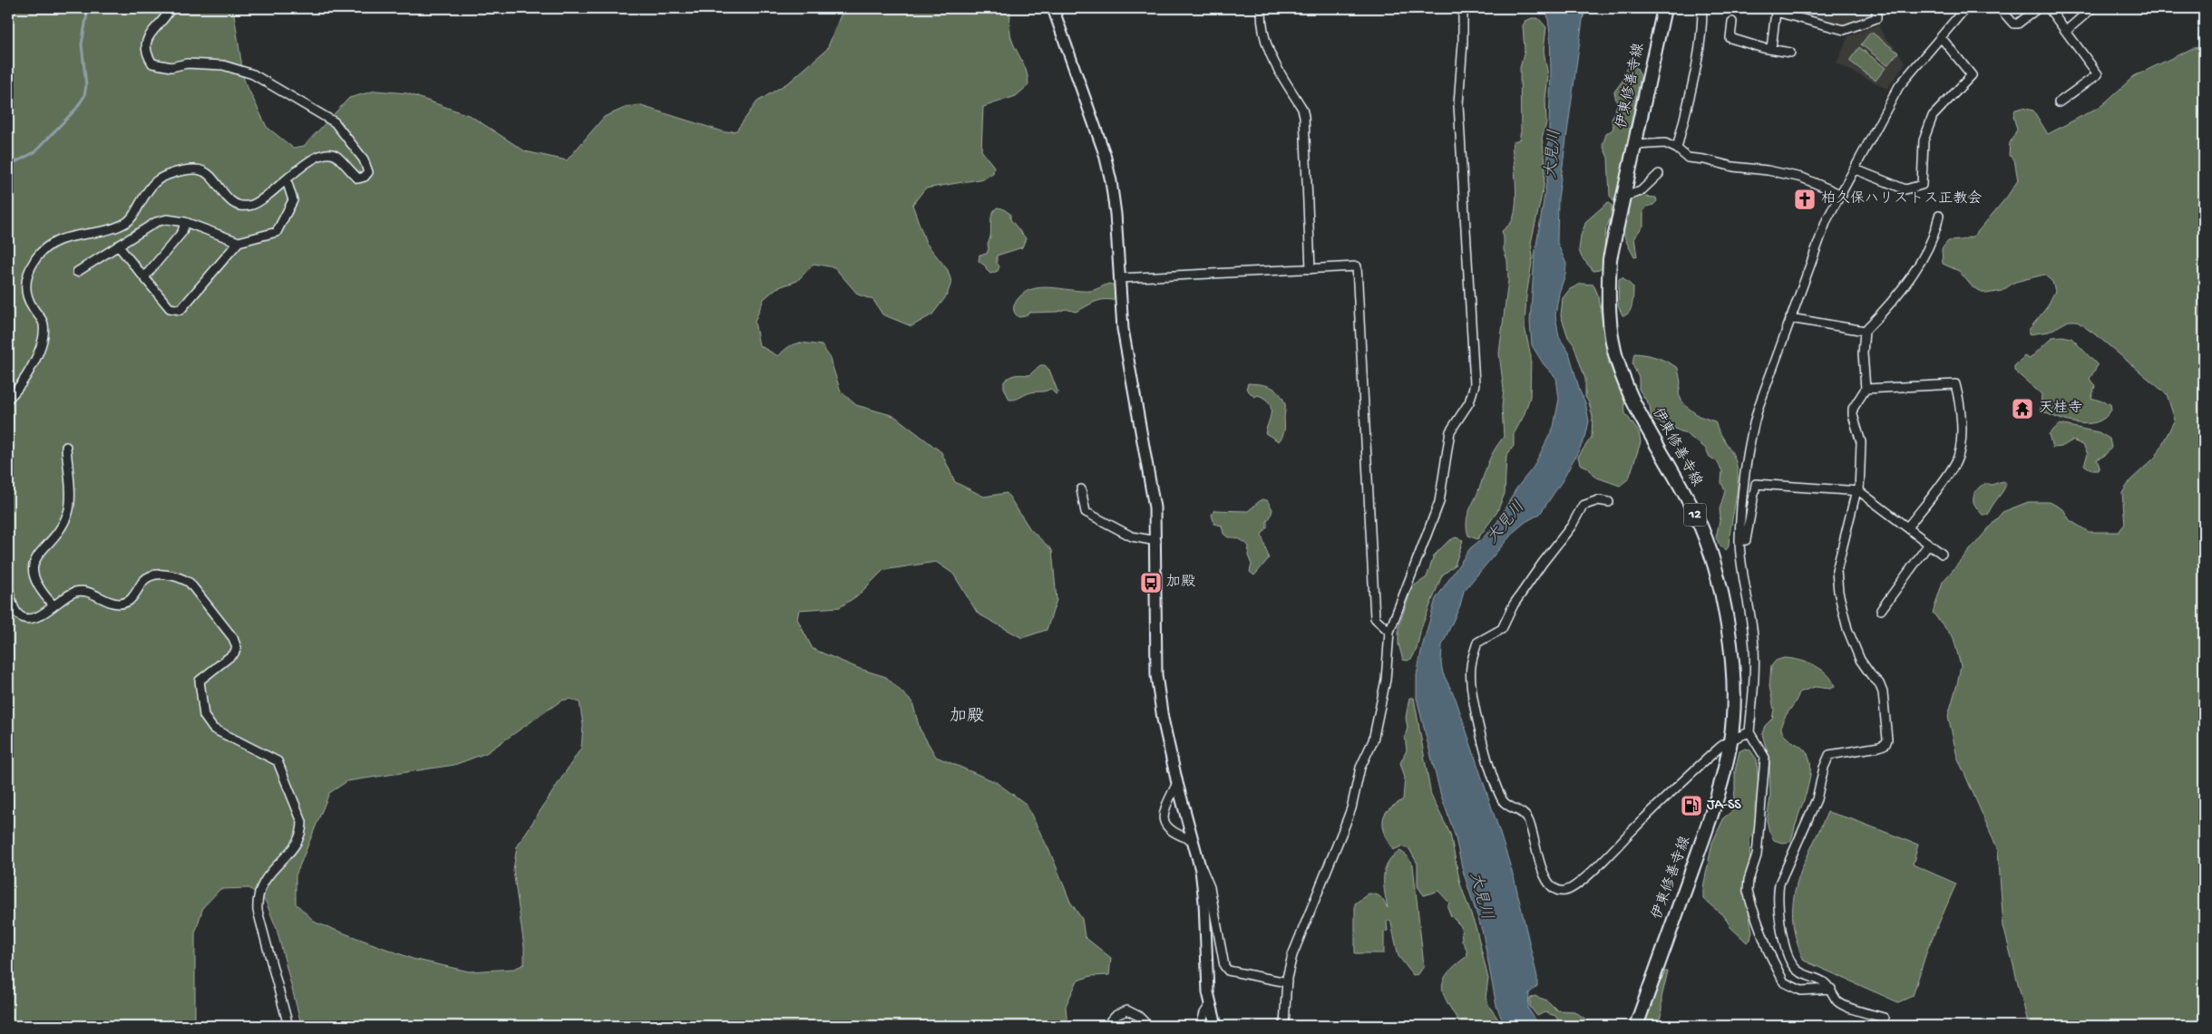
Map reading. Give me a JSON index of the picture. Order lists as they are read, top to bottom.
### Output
{
  "streets": {
    "main road": ["伊東修善寺線", "12"]
  },
  "districts": ["加殿"],
  "water": ["大見川"],
  "places": {
    "church": ["柏久保ハリストス正教会"],
    "temple": ["天桂寺"],
    "bus stop": ["加殿"],
    "fuel station": ["JA-SS"]
  }
}
